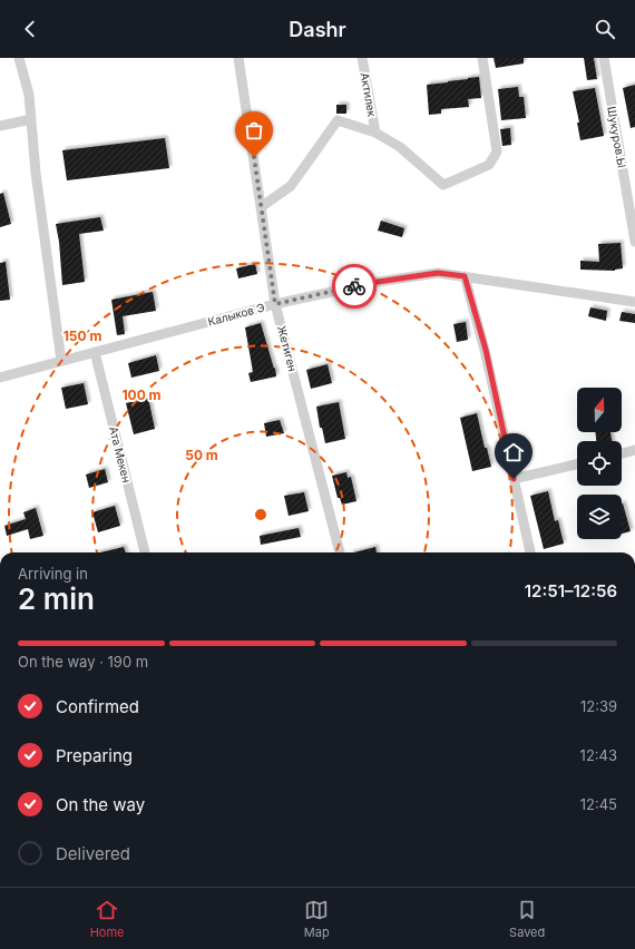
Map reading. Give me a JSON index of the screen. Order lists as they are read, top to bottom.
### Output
{
  "streets": {
    "street": [
      "Актилек",
      "Шукуров.Ы",
      "Калыков Э",
      "Жетиген",
      "Ата Мекен"
    ]
  },
  "crossings": [
    ["Калыков Э", "Жетиген"],
    ["Калыков Э", "Ата Мекен"]
  ],
  "north": "top",
  "page": {
    "header": "Dashr",
    "heading": ["2 min", "Arriving in", "12:51–12:56"],
    "bar": "On the way · 190 m",
    "list": [
      ["Confirmed", "12:39"],
      ["Preparing", "12:43"],
      ["On the way", "12:45"],
      "Delivered"
    ],
    "tabs": ["Home", "Map", "Saved"]
  },
  "rings": ["150 m", "100 m", "50 m"]
}
